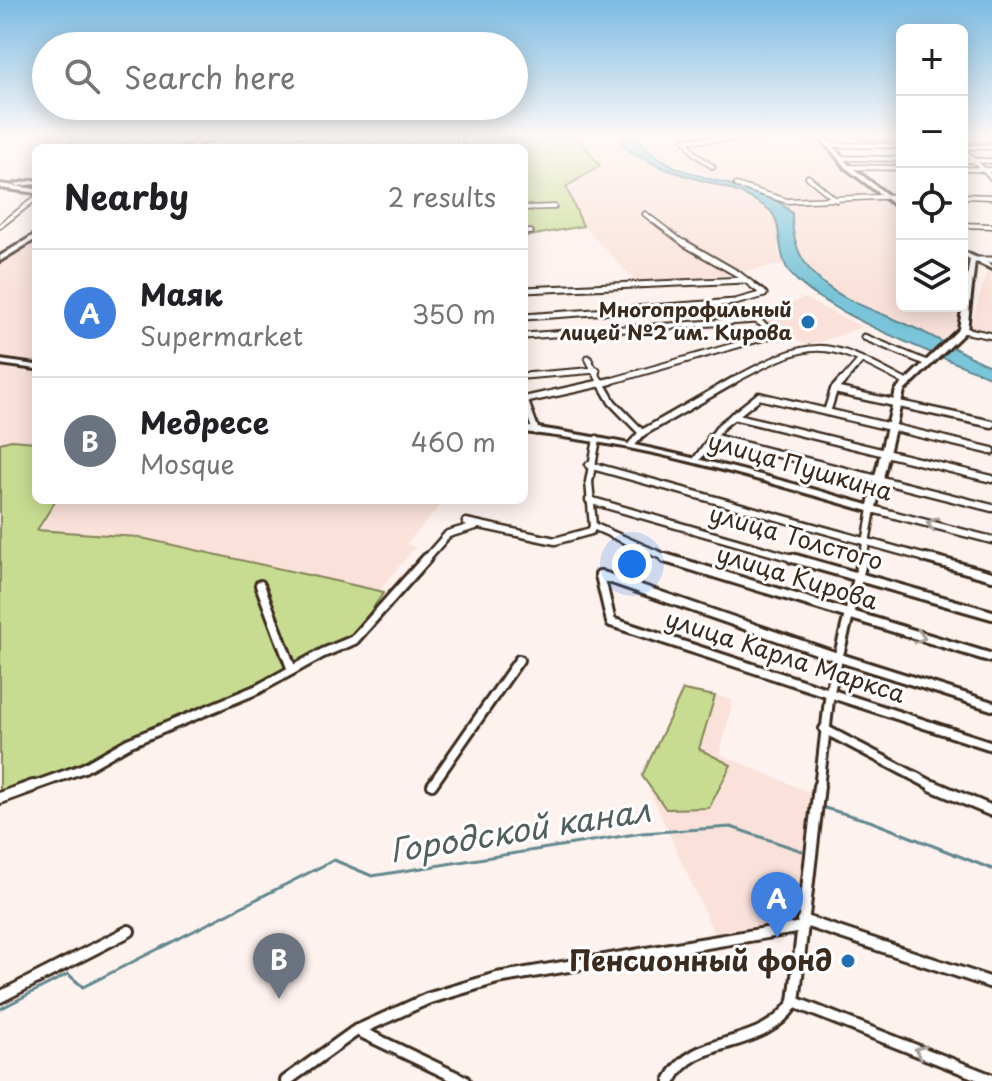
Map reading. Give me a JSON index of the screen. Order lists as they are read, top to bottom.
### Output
{
  "streets": {
    "street": [
      "улица Пушкина",
      "улица Толстого",
      "улица Кирова",
      "улица Карла Маркса"
    ]
  },
  "water": ["Городской канал"],
  "places": ["Многопрофильный лицей №2 им. Кирова", "Пенсионный фонд"],
  "page": {
    "map_buttons": ["+", "−"],
    "search": "Search here",
    "heading": ["Nearby", "2 results"],
    "list": [
      {
        "mark": "A",
        "name": "Маяк",
        "note": "Supermarket",
        "value": "350 m"
      },
      {
        "mark": "B",
        "name": "Медресе",
        "note": "Mosque",
        "value": "460 m"
      }
    ],
    "pins": ["A", "B"]
  }
}
